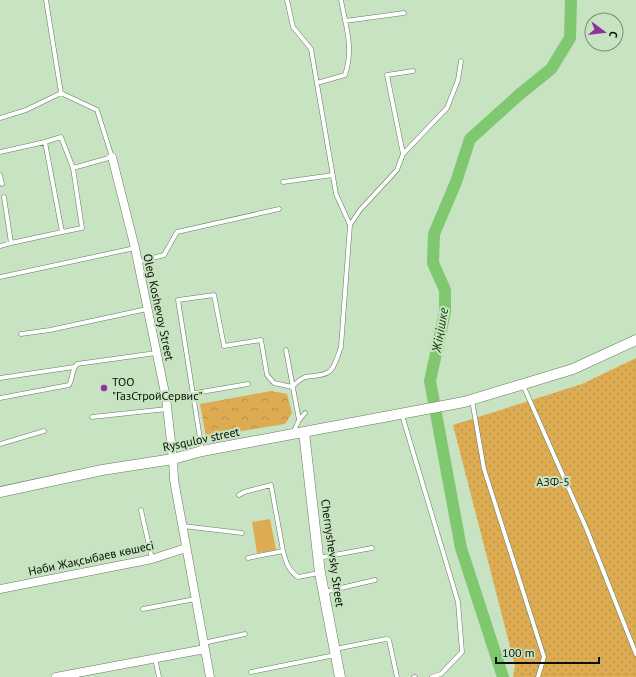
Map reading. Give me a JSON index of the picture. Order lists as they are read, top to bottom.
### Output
{
  "streets": {
    "street": [
      "Oleg Koshevoy Street",
      "Rysqulov street",
      "Chernyshevsky Street",
      "Нәби Жақсыбаев көшесі"
    ]
  },
  "crossings": [
    ["Oleg Koshevoy Street", "Rysqulov street"],
    ["Oleg Koshevoy Street", "Нәби Жақсыбаев көшесі"],
    ["Rysqulov street", "Chernyshevsky Street"]
  ],
  "water": ["Жіңішке"],
  "parks": ["АЗФ-5"],
  "places": ["ТОО \"ГазСтройСервис\""],
  "scale_bar": "100 m",
  "north": "right"
}
